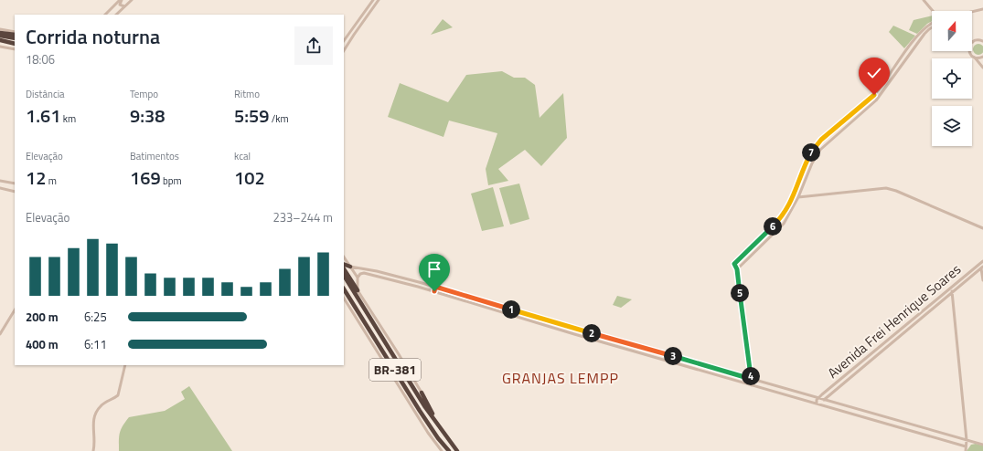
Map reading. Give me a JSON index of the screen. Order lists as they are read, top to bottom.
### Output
{
  "streets": {
    "highway": ["BR-381"],
    "street": ["Avenida Frei Henrique Soares"]
  },
  "districts": ["GRANJAS LEMPP"],
  "north": "top",
  "page": {
    "heading": ["Corrida noturna", "18:06"],
    "stats": [
      ["Distância", "1.61 km"],
      ["Tempo", "9:38"],
      ["Ritmo", "5:59 /km"],
      ["Elevação", "12 m"],
      ["Batimentos", "169 bpm"],
      ["kcal", "102"]
    ],
    "pins": [
      "7",
      "6",
      "5",
      "1",
      "2",
      "3",
      "4"
    ],
    "chart": ["Elevação", "233–244 m"],
    "list": [
      {
        "name": "200 m",
        "note": "6:25"
      },
      {
        "name": "400 m",
        "note": "6:11"
      }
    ]
  }
}
